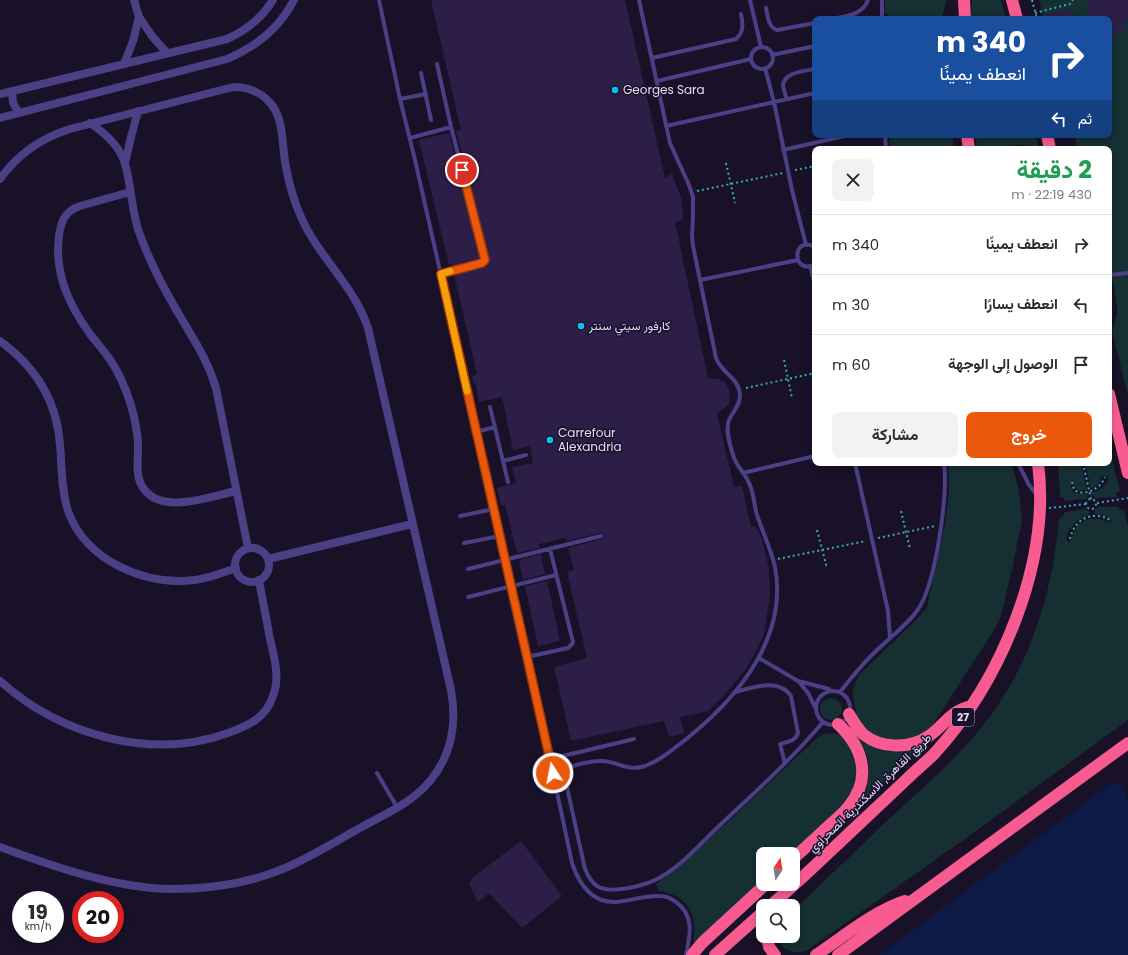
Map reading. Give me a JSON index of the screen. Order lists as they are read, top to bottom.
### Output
{
  "streets": {
    "highway": ["27", "طريق القاهرة, الاسكندرية الصحراوي"]
  },
  "places": ["Georges Sara", "كارفور سيتي سنتر", "Carrefour Alexandria"],
  "north": "top",
  "page": {
    "turn": ["340 m", "انعطف يمينًا"],
    "then": "ثم",
    "heading": ["2 دقيقة", "430 m · 22:19"],
    "list": [
      {
        "name": "انعطف يمينًا",
        "value": "340 m"
      },
      {
        "name": "انعطف يسارًا",
        "value": "30 m"
      },
      {
        "name": "الوصول إلى الوجهة",
        "value": "60 m"
      }
    ],
    "buttons": ["خروج", "مشاركة"],
    "speed": "19 km/h",
    "limit": "20"
  }
}
